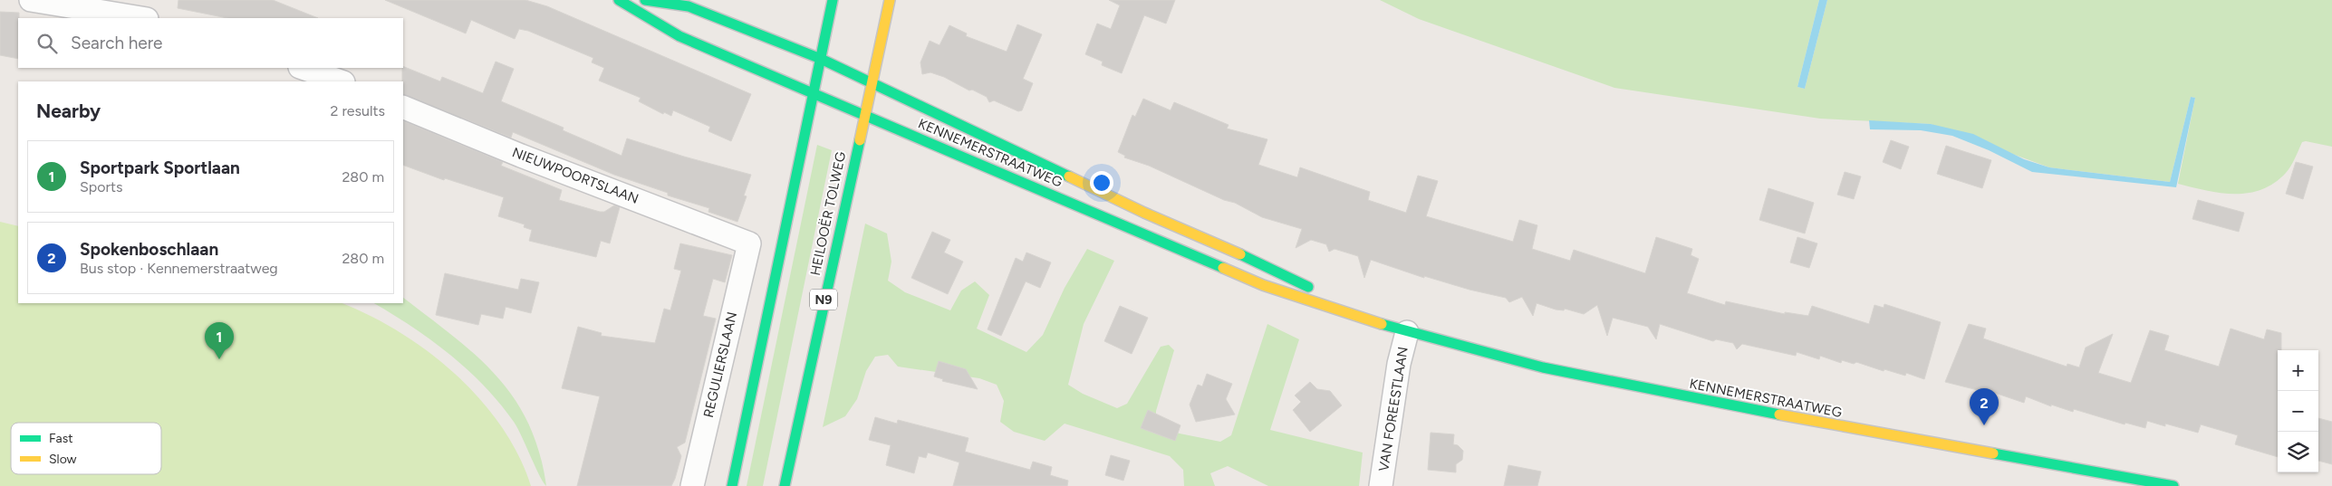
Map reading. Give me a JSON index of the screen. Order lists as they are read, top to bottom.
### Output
{
  "streets": {
    "main road": ["KENNEMERSTRAATWEG", "HEILOOËR TOLWEG", "N9"],
    "street": ["NIEUWPOORTSLAAN", "REGULIERSLAAN", "VAN FOREESTLAAN"]
  },
  "crossings": [
    ["KENNEMERSTRAATWEG", "HEILOOËR TOLWEG"],
    ["KENNEMERSTRAATWEG", "VAN FOREESTLAAN"],
    ["NIEUWPOORTSLAAN", "REGULIERSLAAN"]
  ],
  "legend": ["Fast", "Slow"],
  "page": {
    "search": "Search here",
    "heading": ["Nearby", "2 results"],
    "list": [
      {
        "mark": "1",
        "name": "Sportpark Sportlaan",
        "note": "Sports",
        "value": "280 m"
      },
      {
        "mark": "2",
        "name": "Spokenboschlaan",
        "note": "Bus stop · Kennemerstraatweg",
        "value": "280 m"
      }
    ],
    "pins": ["1", "2"],
    "map_buttons": ["+", "−"]
  }
}
